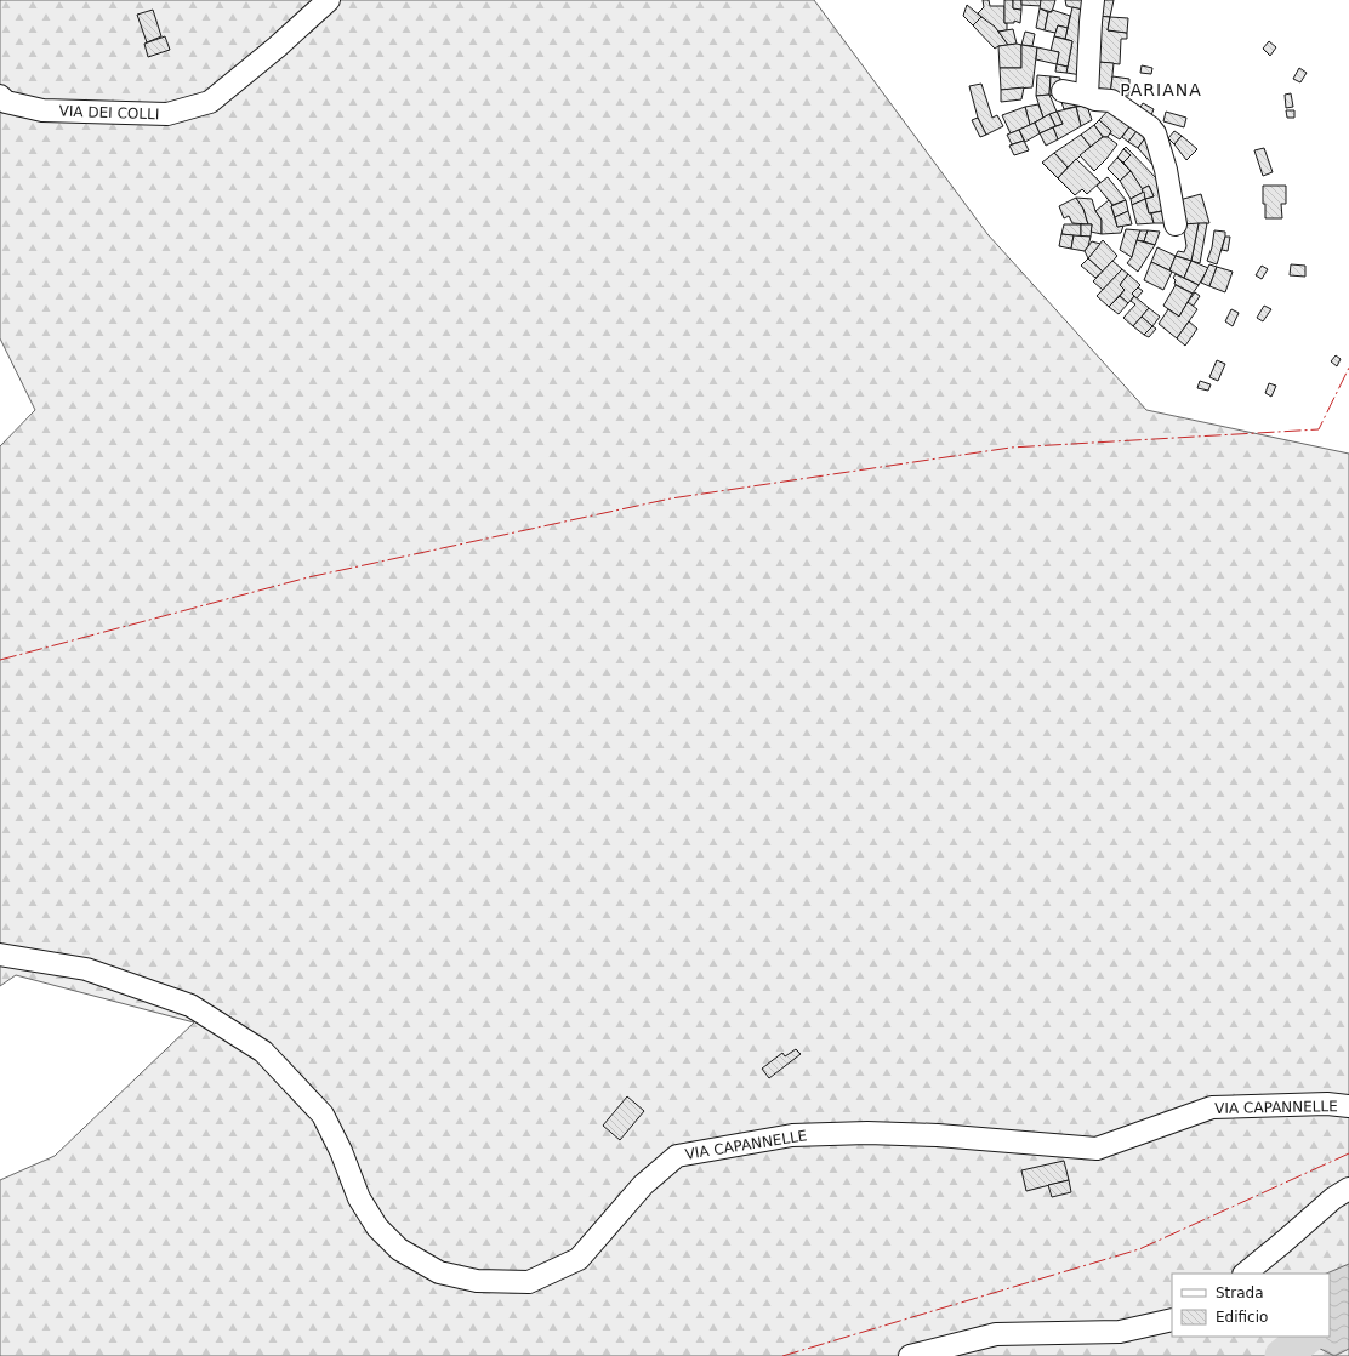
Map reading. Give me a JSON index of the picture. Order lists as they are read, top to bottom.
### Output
{
  "streets": {
    "street": ["VIA DEI COLLI", "VIA CAPANNELLE"]
  },
  "districts": ["PARIANA"],
  "legend": ["Strada", "Edificio"]
}
